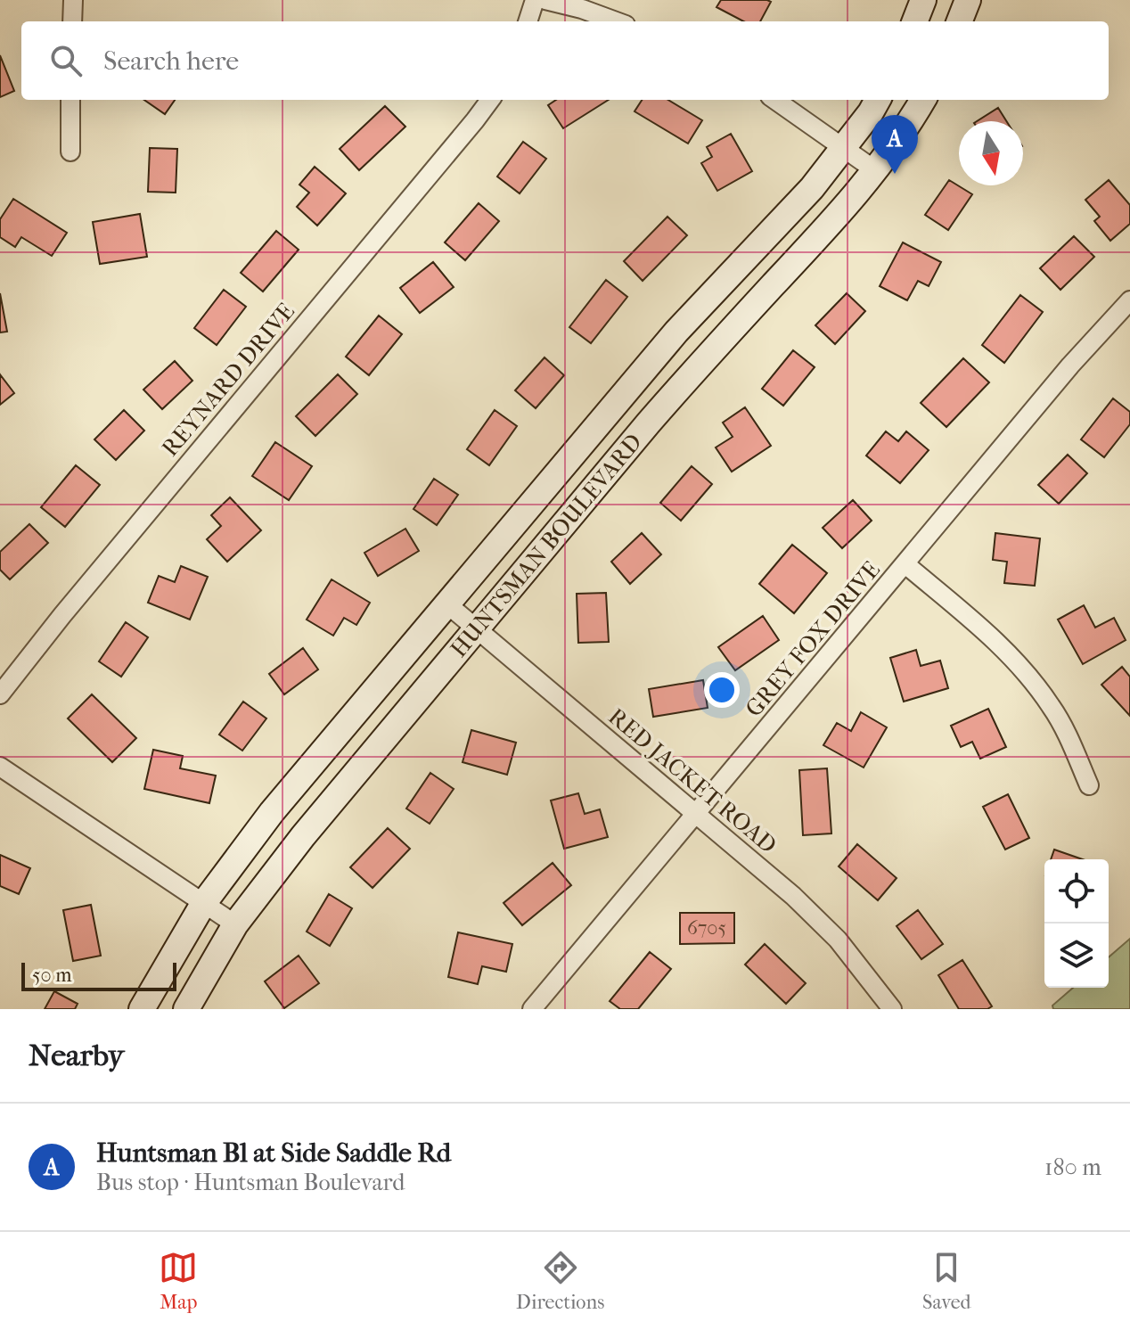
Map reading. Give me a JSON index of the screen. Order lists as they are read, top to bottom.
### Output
{
  "streets": {
    "street": [
      "REYNARD DRIVE",
      "HUNTSMAN BOULEVARD",
      "GREY FOX DRIVE",
      "RED JACKET ROAD"
    ]
  },
  "crossings": [
    ["HUNTSMAN BOULEVARD", "RED JACKET ROAD"],
    ["GREY FOX DRIVE", "RED JACKET ROAD"]
  ],
  "house_numbers": ["6705"],
  "scale_bar": "50 m",
  "north": "bottom",
  "page": {
    "search": "Search here",
    "pins": "A",
    "scale": "50 m",
    "heading": "Nearby",
    "list": [
      {
        "mark": "A",
        "name": "Huntsman Bl at Side Saddle Rd",
        "note": "Bus stop · Huntsman Boulevard",
        "value": "180 m"
      }
    ],
    "nav": ["Map", "Directions", "Saved"]
  }
}
